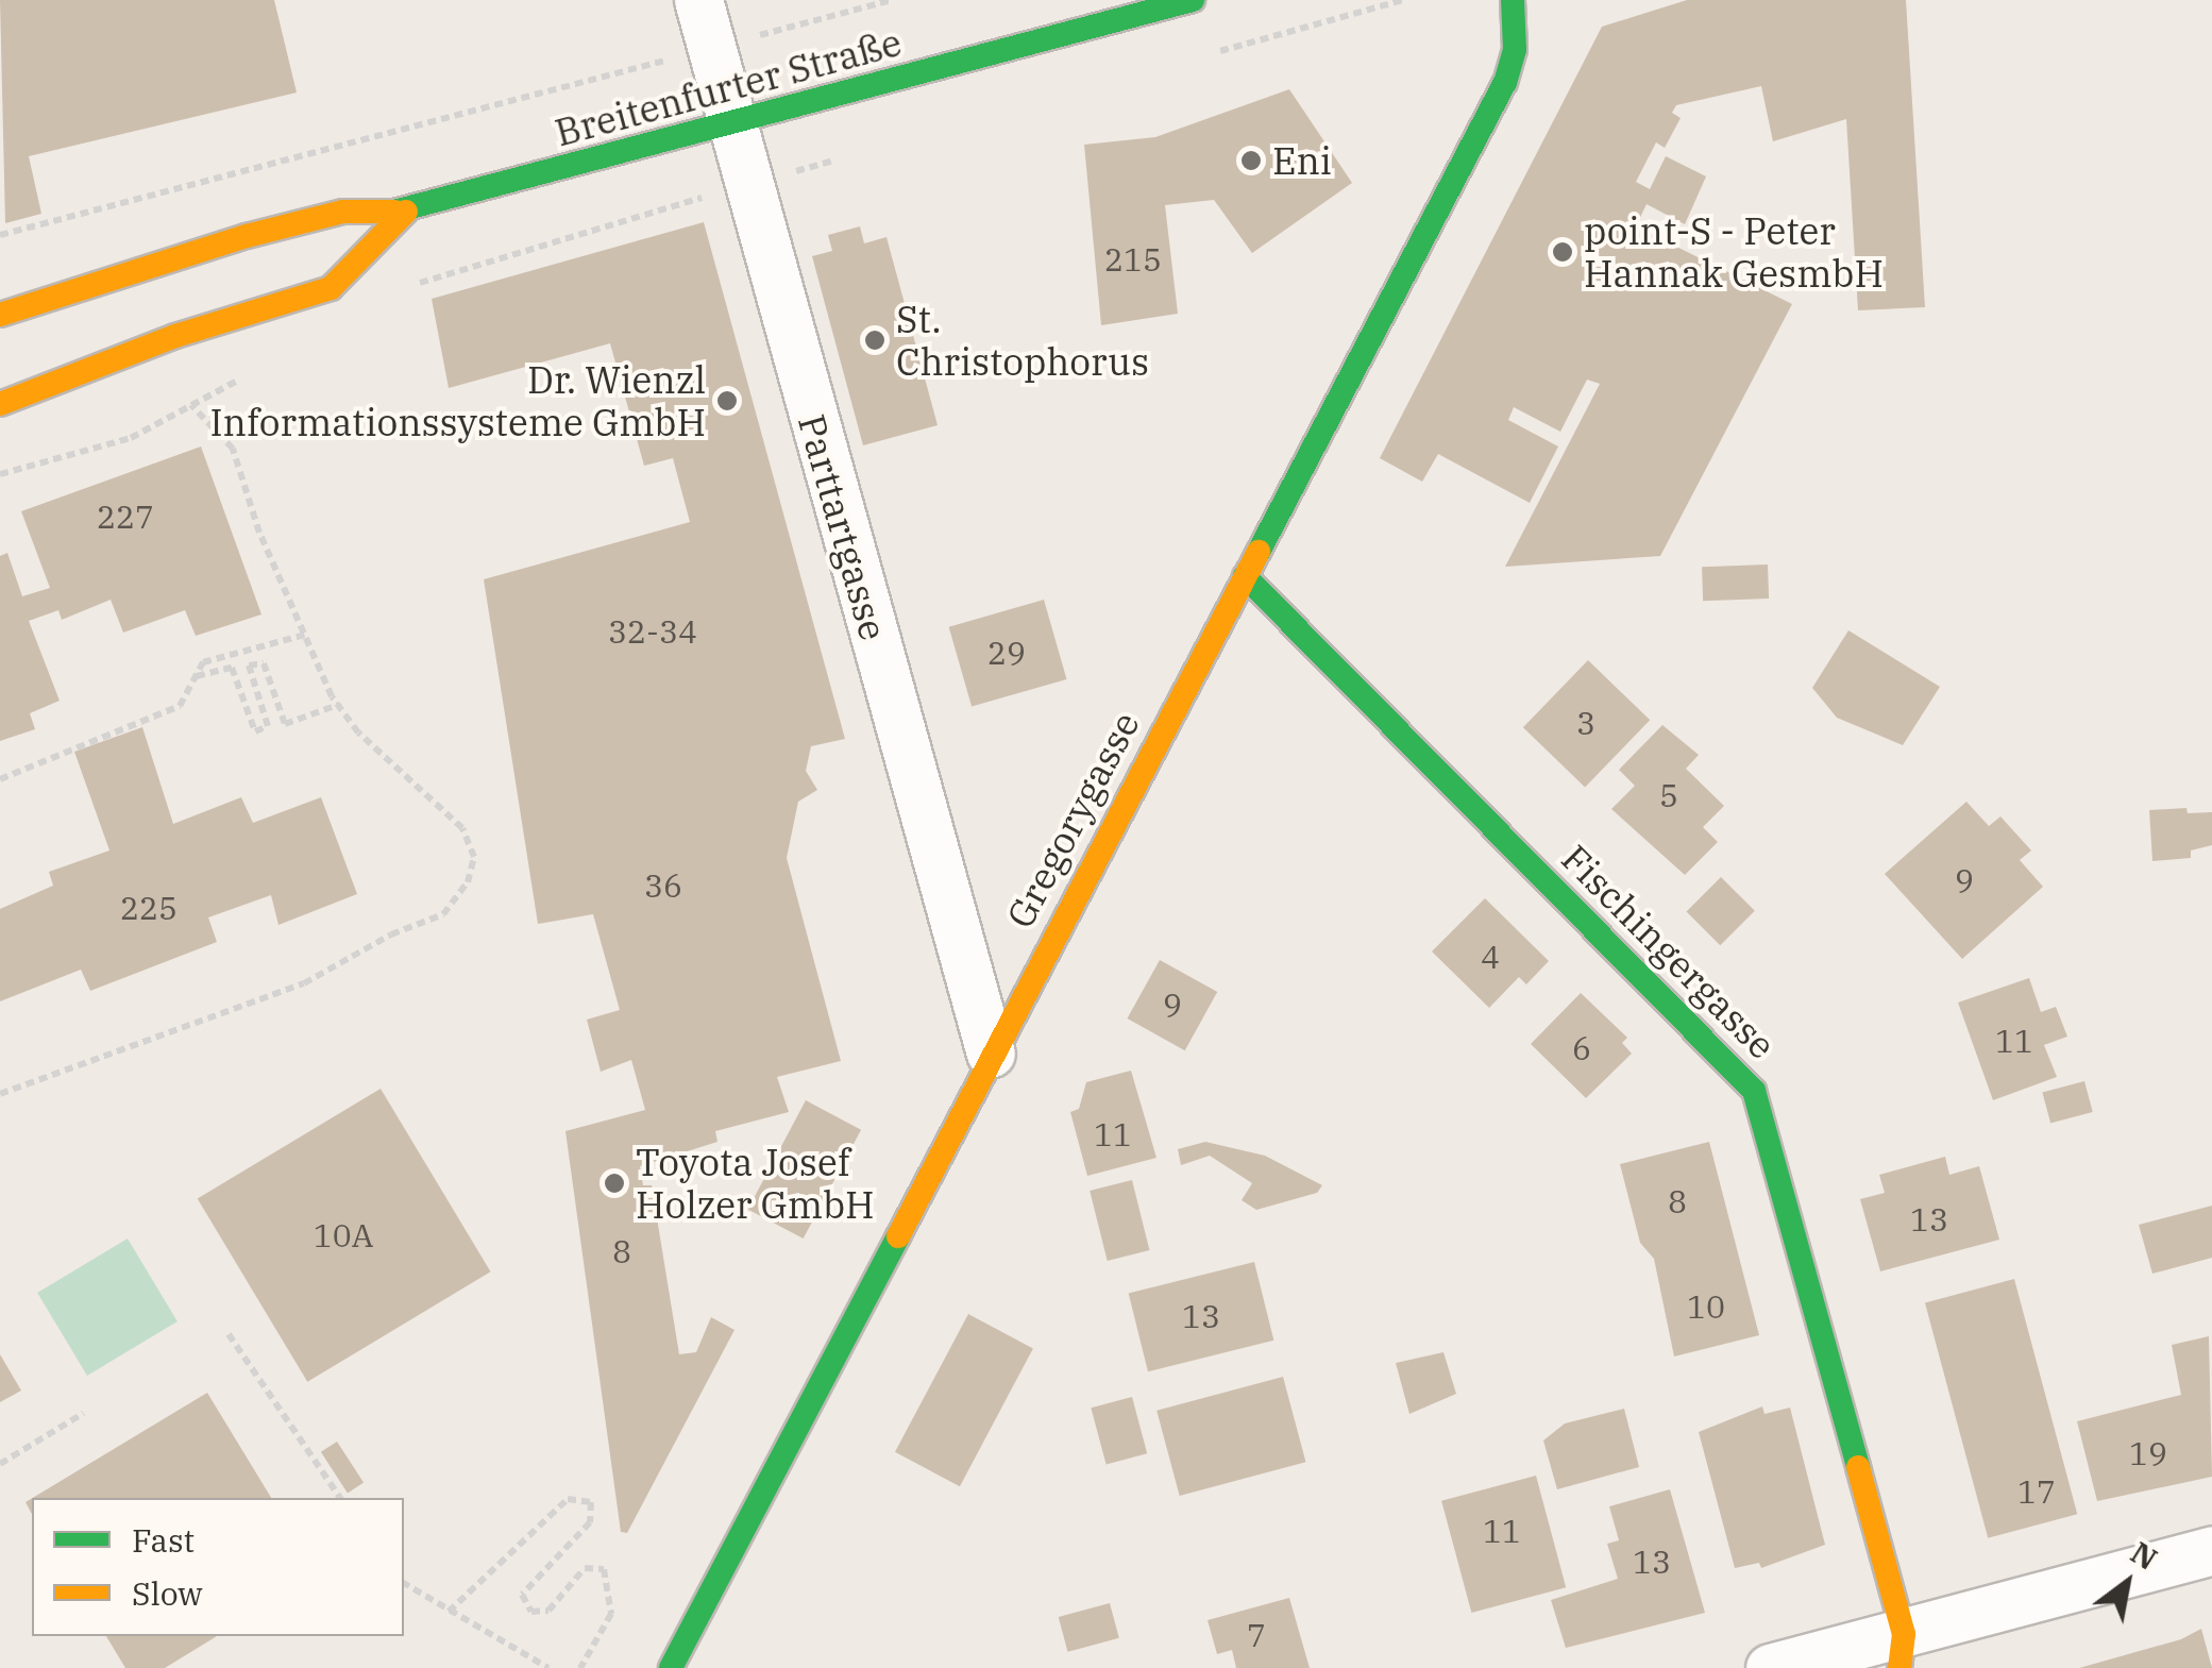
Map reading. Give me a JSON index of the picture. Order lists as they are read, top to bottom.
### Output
{
  "streets": {
    "street": [
      "Breitenfurter Straße",
      "Parttartgasse",
      "Gregorygasse",
      "Fischingergasse"
    ]
  },
  "crossings": [
    ["Breitenfurter Straße", "Parttartgasse"],
    ["Parttartgasse", "Gregorygasse"],
    ["Gregorygasse", "Fischingergasse"]
  ],
  "places": [
    "Eni",
    "point-S - Peter Hannak GesmbH",
    "St. Christophorus",
    "Dr. Wienzl Informationssysteme GmbH",
    "Toyota Josef Holzer GmbH"
  ],
  "house_numbers": [
    "215",
    "227",
    "32-34",
    "29",
    "3",
    "5",
    "9",
    "36",
    "225",
    "4",
    "9",
    "11",
    "6",
    "11",
    "8",
    "13",
    "10A",
    "8",
    "10",
    "13",
    "19",
    "17",
    "11",
    "13",
    "7"
  ],
  "legend": ["Fast", "Slow"],
  "north": "top right"
}
